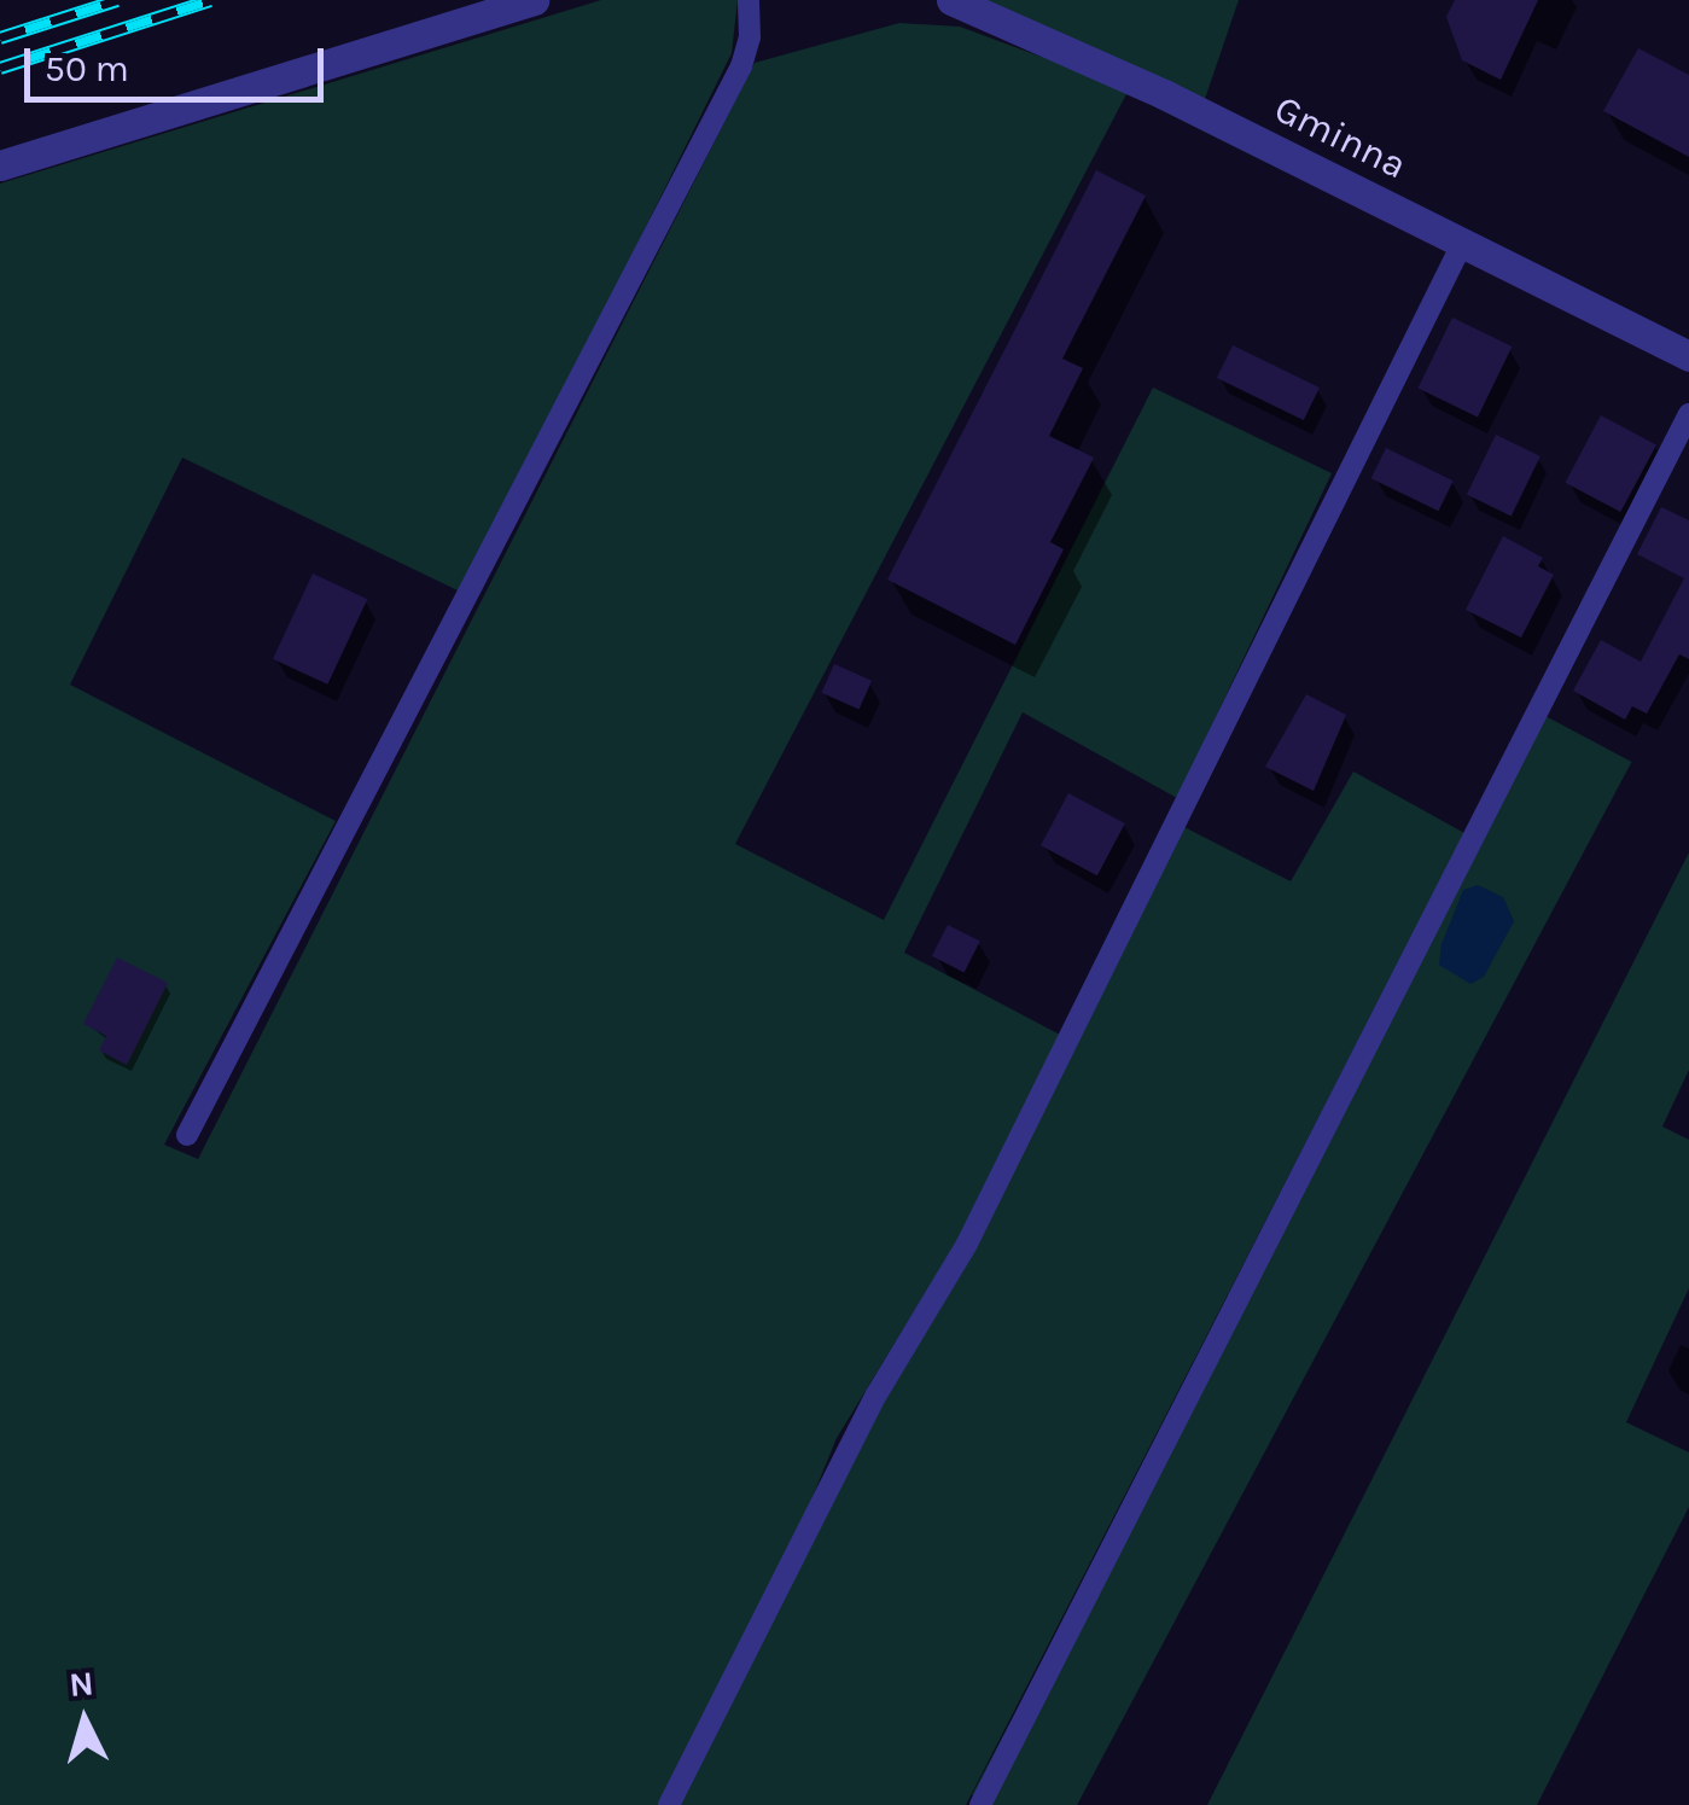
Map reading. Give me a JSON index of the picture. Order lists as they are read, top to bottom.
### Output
{
  "streets": {
    "street": ["Gminna"]
  },
  "scale_bar": "50 m",
  "north": "top"
}
